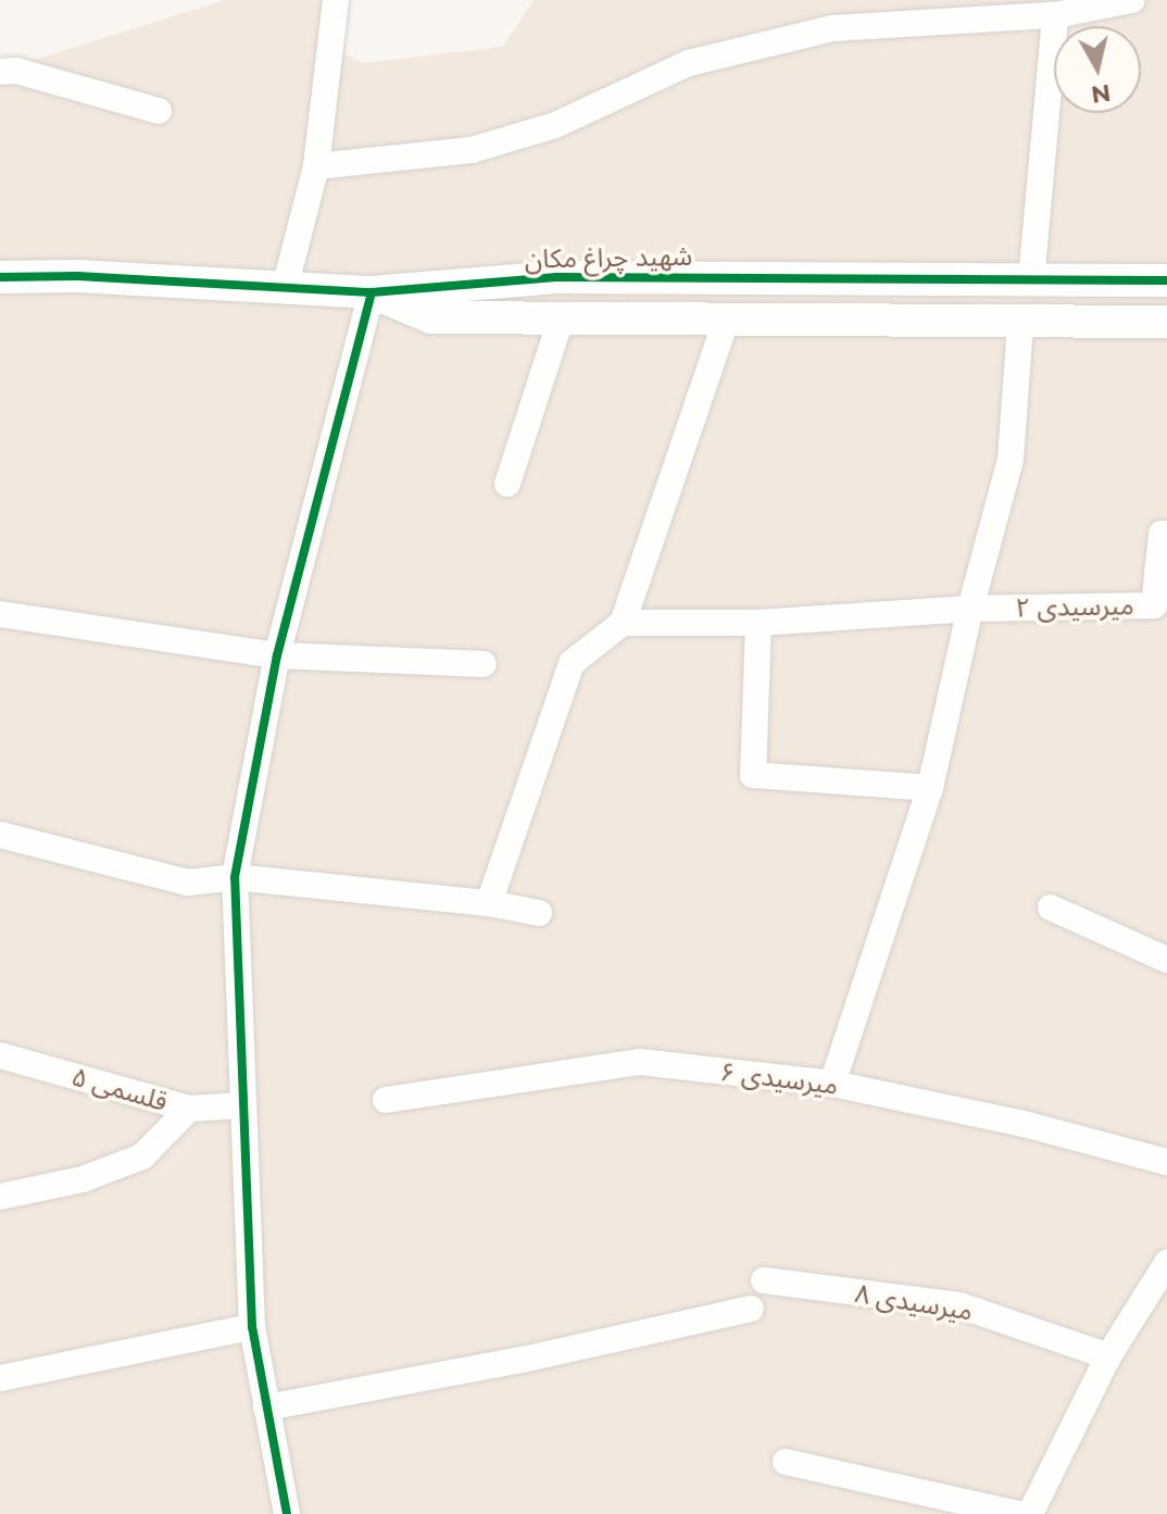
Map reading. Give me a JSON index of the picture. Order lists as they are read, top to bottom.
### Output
{
  "streets": {
    "street": [
      "شهید چراغ مکان",
      "میرسیدی ۲",
      "میرسیدی ۶",
      "قلسمی ۵",
      "میرسیدی ۸"
    ]
  },
  "north": "bottom"
}
